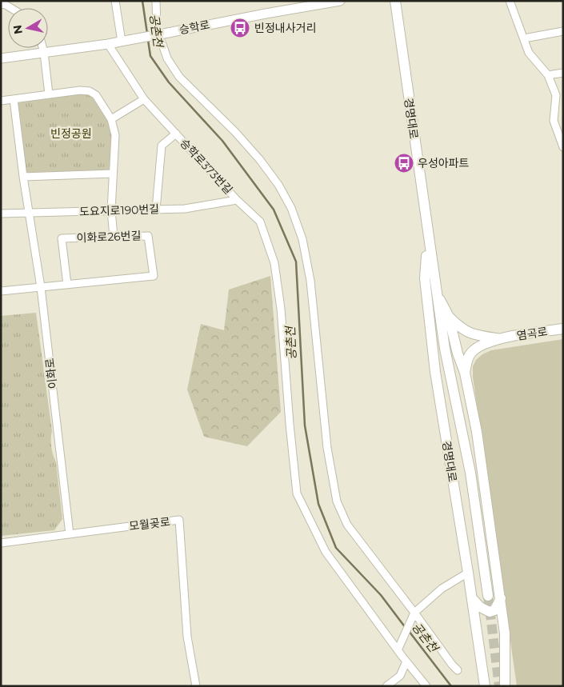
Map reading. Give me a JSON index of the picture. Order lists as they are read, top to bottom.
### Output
{
  "streets": {
    "main road": ["경명대로", "염곡로"],
    "street": [
      "승학로",
      "승학로373번길",
      "도요지로190번길",
      "이화로26번길",
      "이화로",
      "모월곶로"
    ]
  },
  "crossings": [
    ["승학로", "승학로373번길"],
    ["경명대로", "염곡로"],
    ["승학로373번길", "도요지로190번길"],
    ["도요지로190번길", "이화로"],
    ["이화로26번길", "이화로"],
    ["이화로", "모월곶로"]
  ],
  "water": ["공촌천"],
  "parks": ["빈정공원"],
  "places": {
    "bus stop": ["빈정내사거리", "우성아파트"]
  },
  "north": "left"
}
